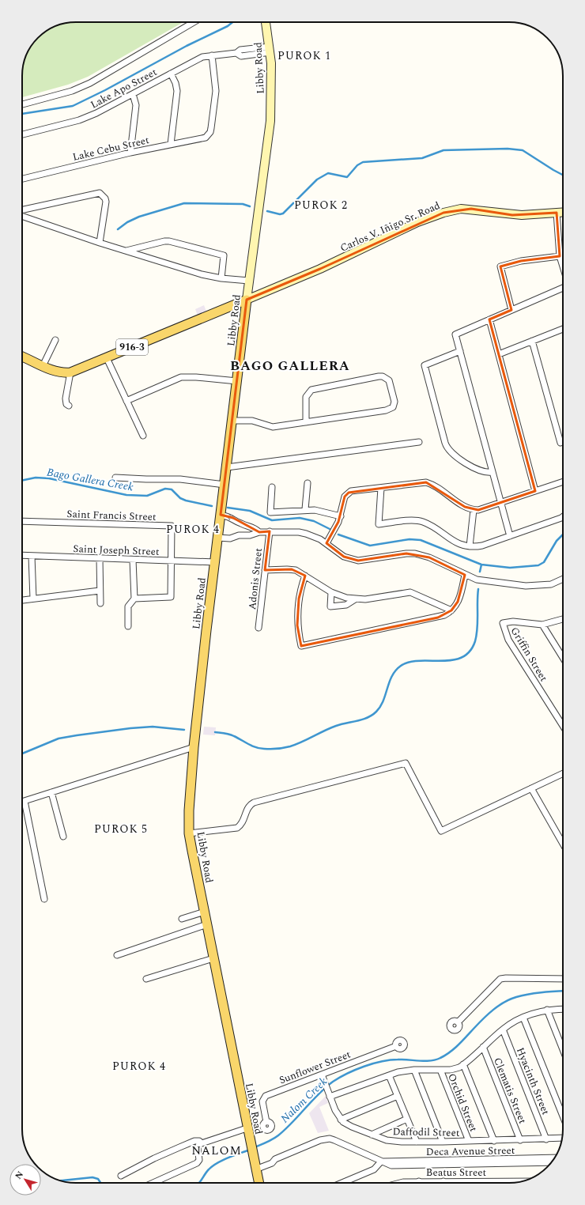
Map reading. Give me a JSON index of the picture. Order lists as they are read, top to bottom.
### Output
{
  "streets": {
    "main road": ["Libby Road", "Carlos V. Iñigo Sr. Road", "916-3"],
    "street": [
      "Lake Apo Street",
      "Lake Cebu Street",
      "Saint Francis Street",
      "Saint Joseph Street",
      "Adonis Street",
      "Griffin Street",
      "Sunflower Street",
      "Hyacinth Street",
      "Clematis Street",
      "Orchid Street",
      "Daffodil Street",
      "Deca Avenue Street",
      "Beatus Street"
    ]
  },
  "crossings": [
    ["Libby Road", "Lake Apo Street"],
    ["Libby Road", "Carlos V. Iñigo Sr. Road"],
    ["Libby Road", "916-3"],
    ["Libby Road", "Saint Joseph Street"],
    ["Libby Road", "Deca Avenue Street"],
    ["Lake Apo Street", "Lake Cebu Street"],
    ["Carlos V. Iñigo Sr. Road", "916-3"],
    ["Saint Francis Street", "Saint Joseph Street"],
    ["Hyacinth Street", "Daffodil Street"],
    ["Clematis Street", "Daffodil Street"],
    ["Orchid Street", "Daffodil Street"]
  ],
  "districts": [
    "PUROK 1",
    "PUROK 2",
    "BAGO GALLERA",
    "PUROK 4",
    "PUROK 5",
    "PUROK 4",
    "NALOM"
  ],
  "water": ["Bago Gallera Creek", "Nalom Creek"],
  "north": "top left"
}
